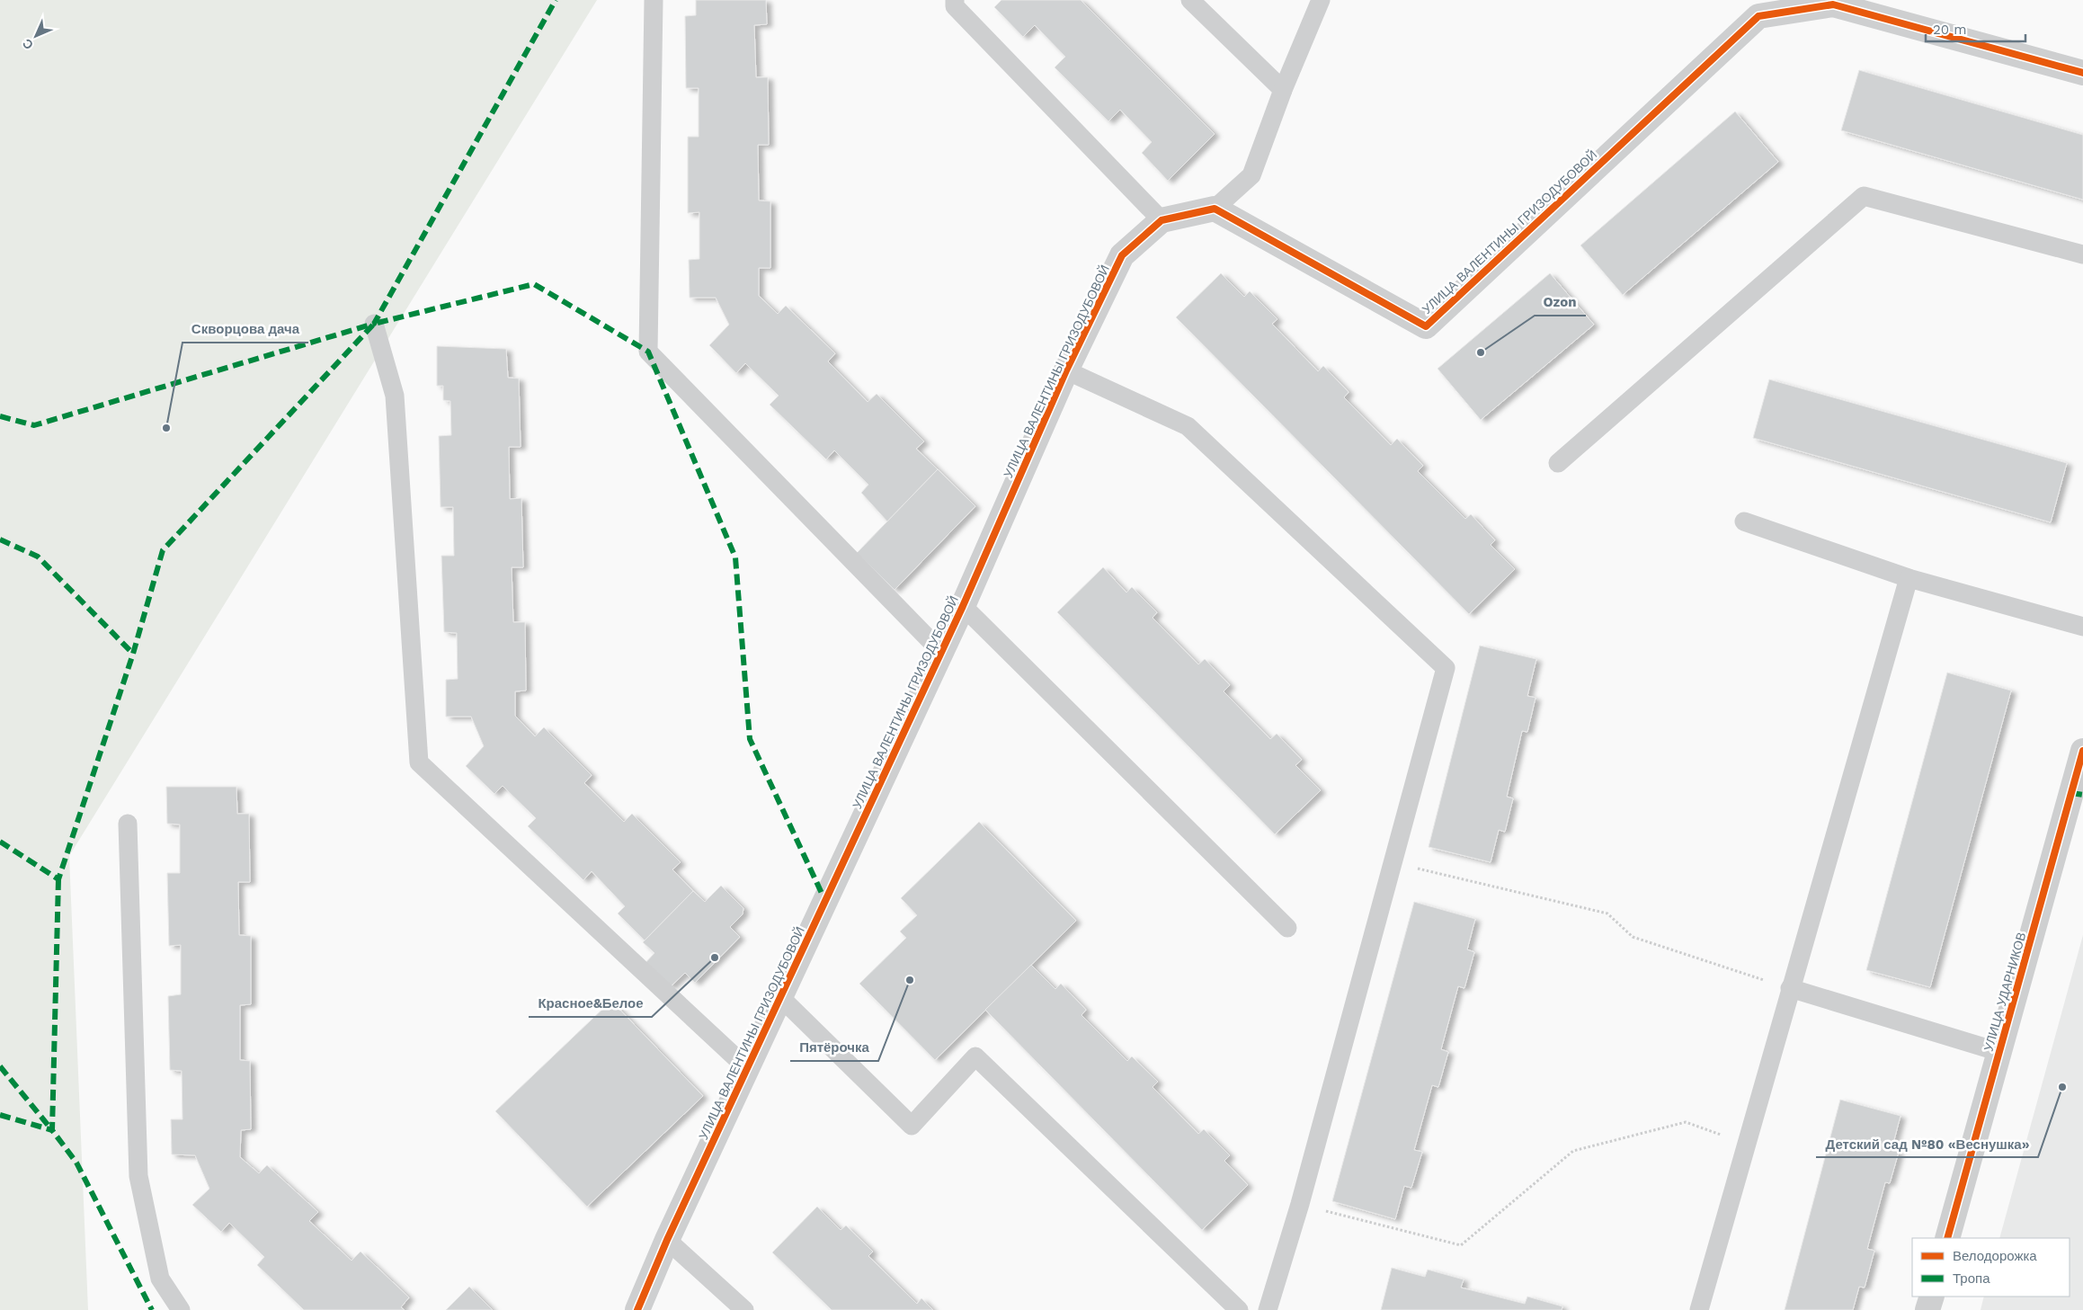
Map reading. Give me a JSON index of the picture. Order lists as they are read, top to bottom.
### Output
{
  "streets": {
    "street": ["УЛИЦА ВАЛЕНТИНЫ ГРИЗОДУБОВОЙ", "УЛИЦА УДАРНИКОВ"]
  },
  "places": [
    "Ozon",
    "Скворцова дача",
    "Красное&Белое",
    "Пятёрочка",
    "Детский сад №80 «Веснушка»"
  ],
  "legend": ["Велодорожка", "Тропа"],
  "scale_bar": "20 m",
  "north": "bottom left"
}
